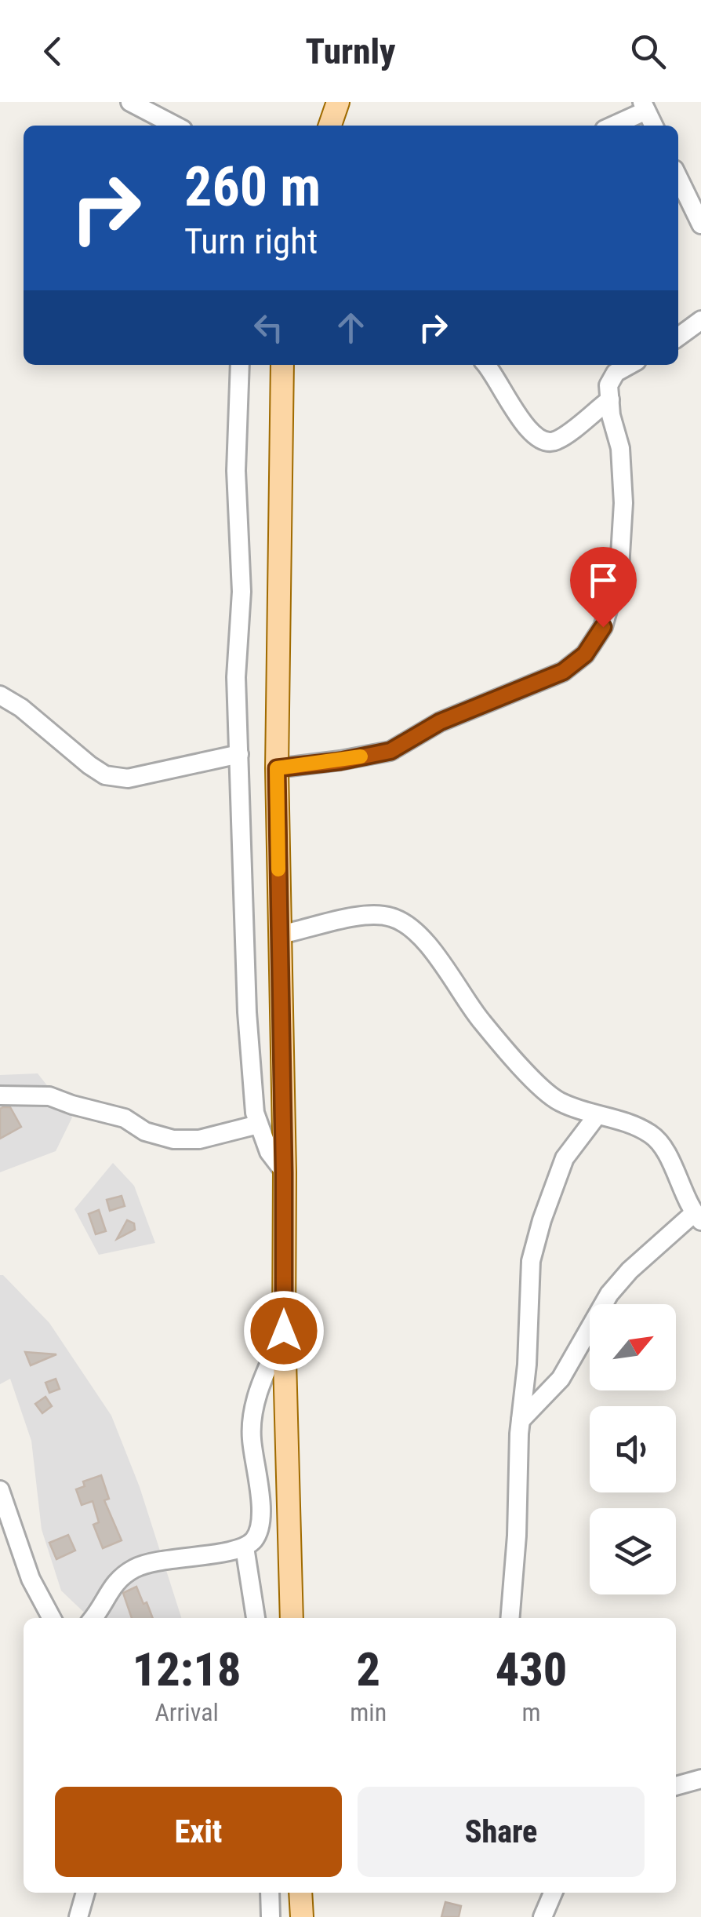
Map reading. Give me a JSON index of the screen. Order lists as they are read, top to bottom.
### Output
{
  "north": "top right",
  "page": {
    "header": "Turnly",
    "turn": ["260 m", "Turn right"],
    "eta": [
      "12:18",
      "Arrival",
      "2",
      "min",
      "430",
      "m"
    ],
    "buttons": ["Exit", "Share"]
  }
}
